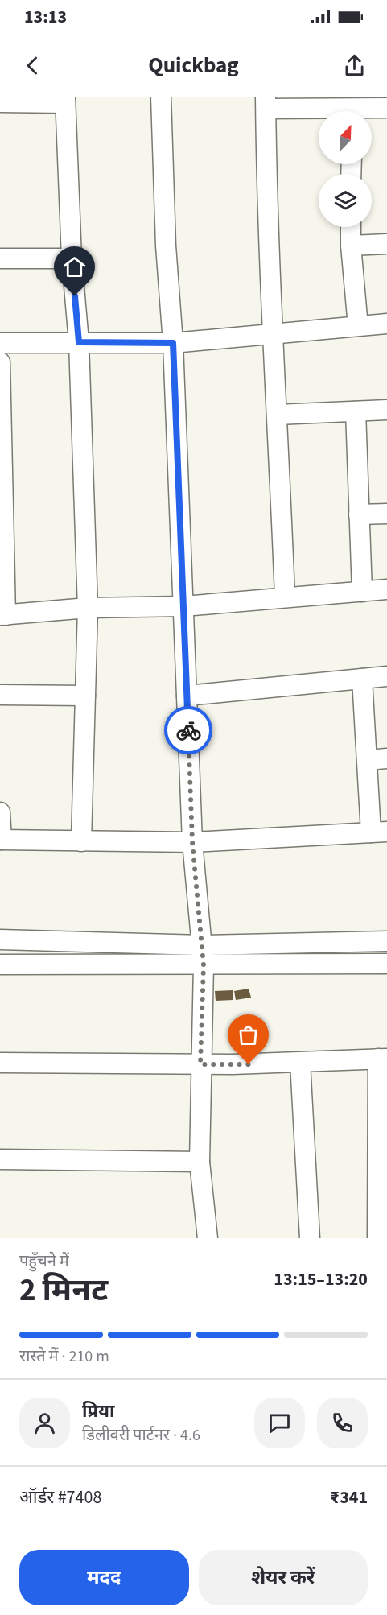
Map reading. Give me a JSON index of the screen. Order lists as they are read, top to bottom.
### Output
{
  "north": "top right",
  "page": {
    "status": "13:13",
    "header": "Quickbag",
    "heading": ["2 मिनट", "पहुँचने में", "13:15–13:20"],
    "panel": [
      "प्रिया",
      "डिलीवरी पार्टनर · 4.6",
      "ऑर्डर #7408",
      "₹341"
    ],
    "bar": "रास्ते में · 210 m",
    "buttons": ["मदद", "शेयर करें"]
  }
}
